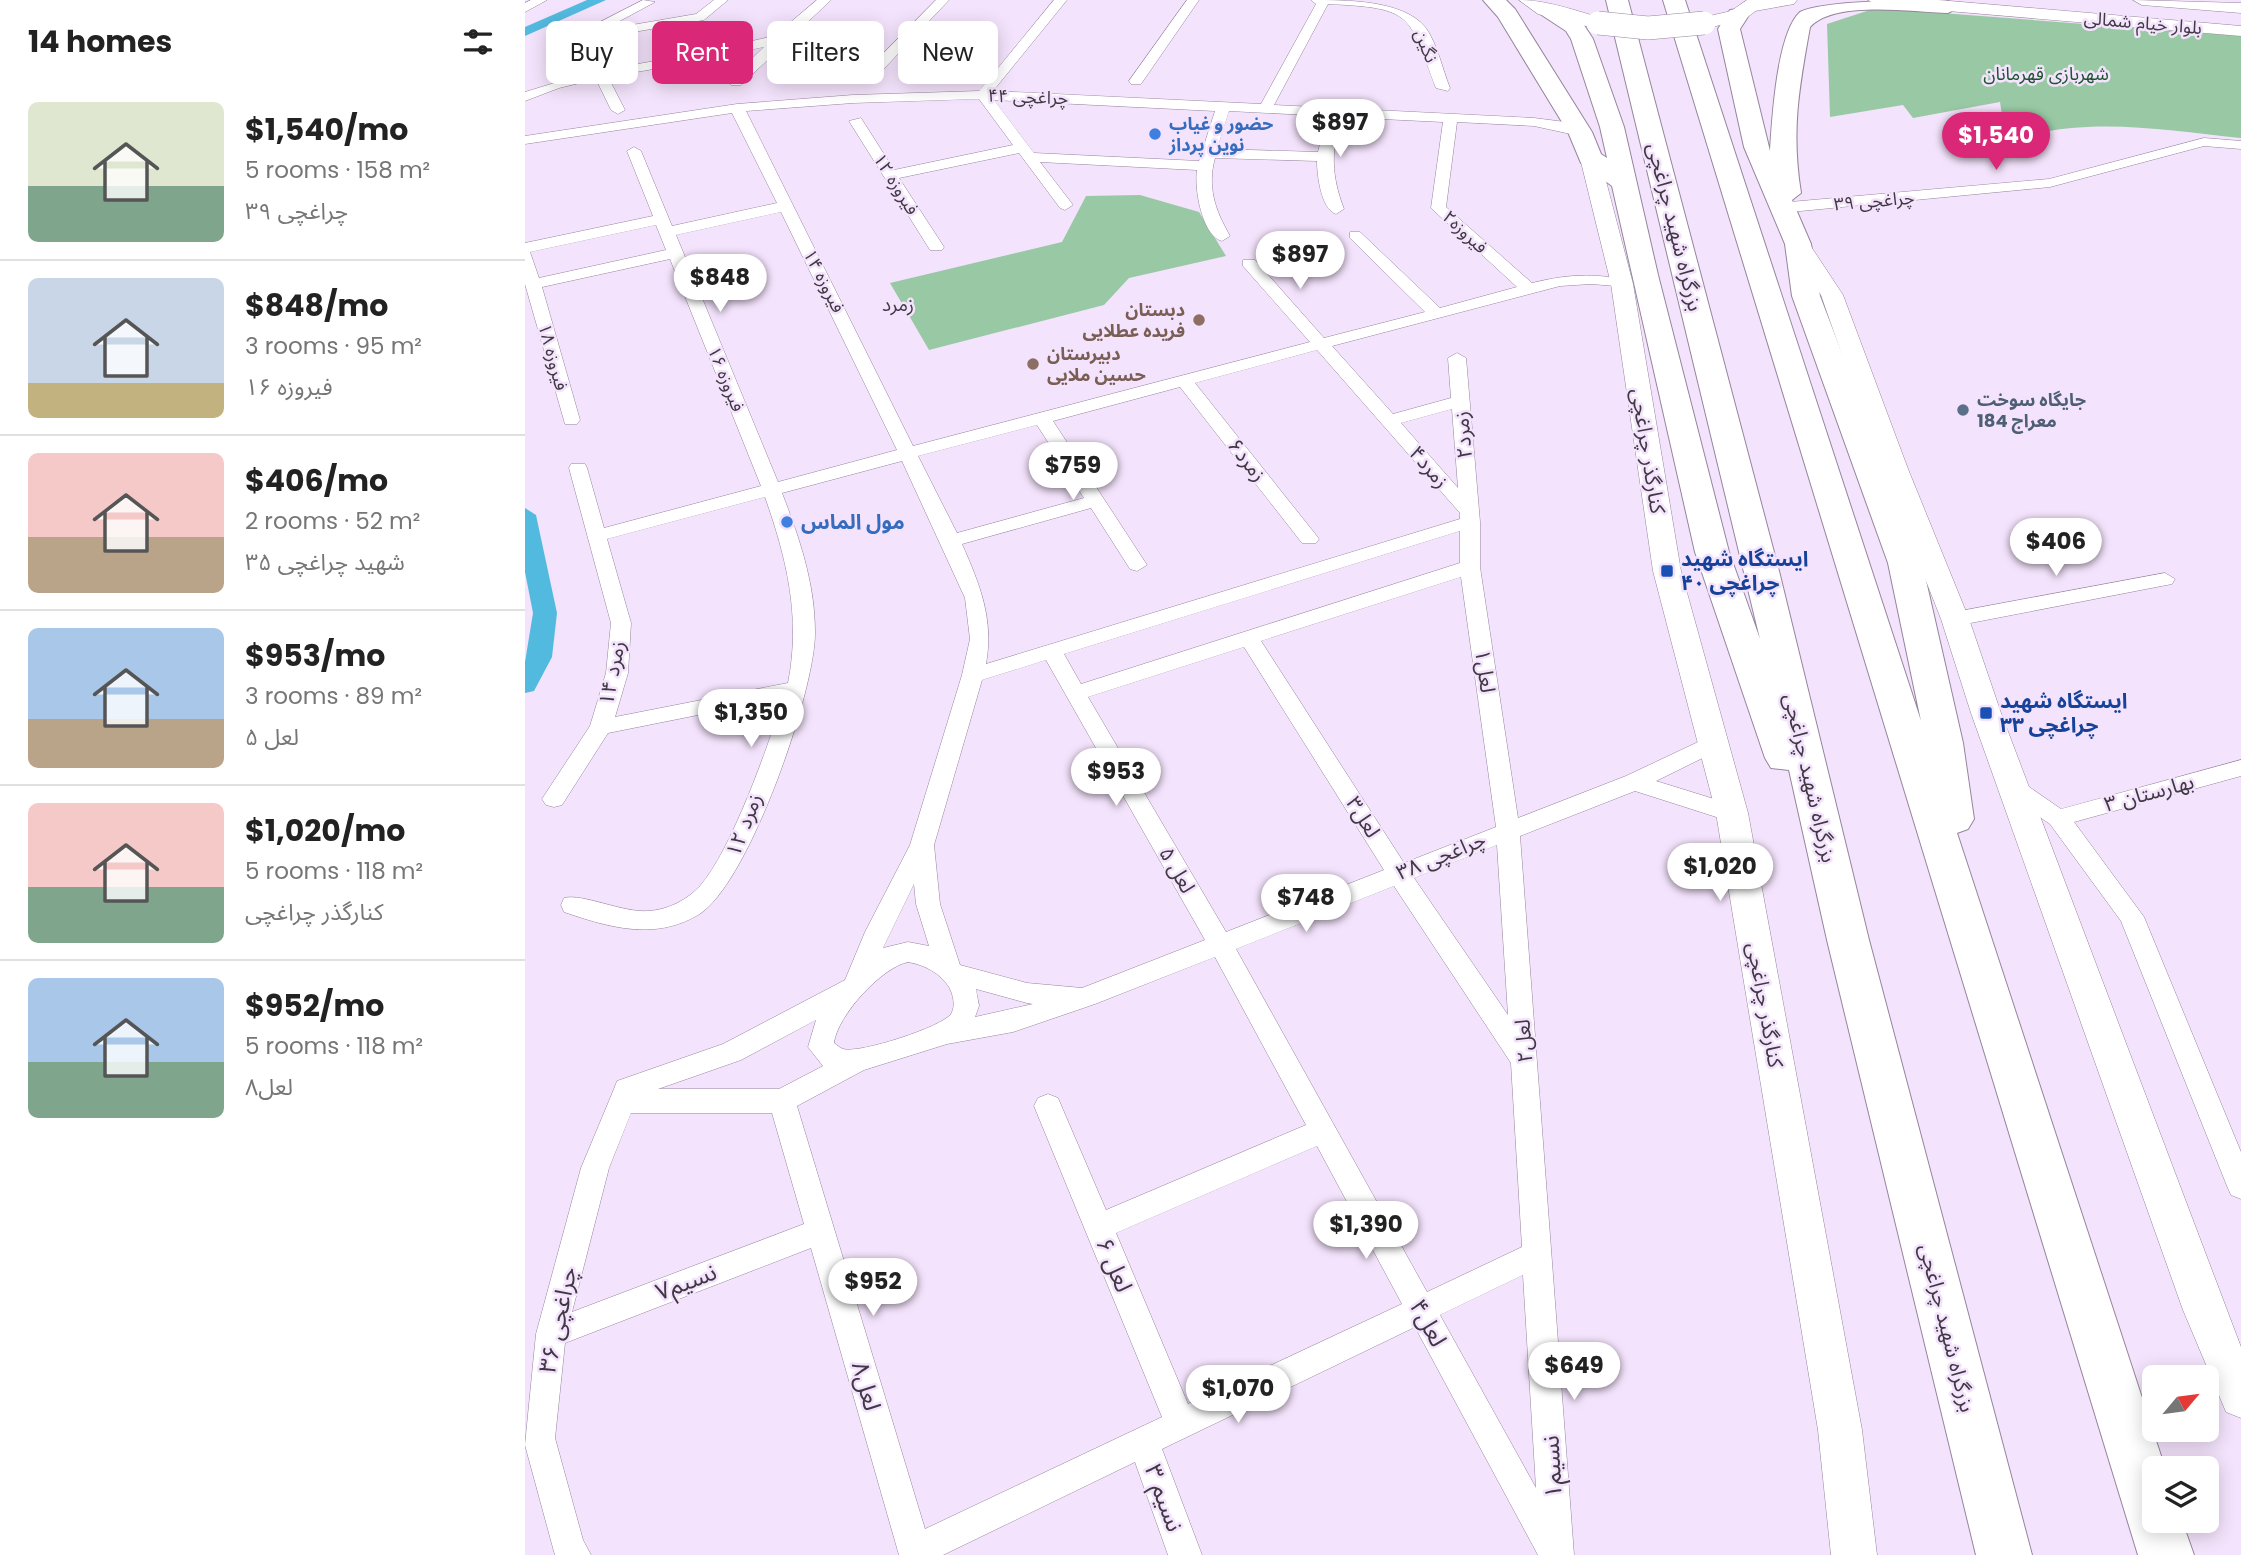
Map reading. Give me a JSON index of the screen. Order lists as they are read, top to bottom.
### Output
{
  "streets": {
    "highway": ["بزرگراه شهید چراغچی"],
    "main road": ["بلوار خیام شمالی", "کنارگذر چراغچی"],
    "street": [
      "نگین",
      "چراغچی ۴۴",
      "فیروزه ۱۲",
      "چراغچی ۳۹",
      "فیروزه۲",
      "فیروزه ۱۴",
      "فیروزه ۱۸",
      "فیروزه ۱۶",
      "زمرد۲",
      "زمرد۶",
      "زمرد۴",
      "لعل۱",
      "زمرد ۱۴",
      "بهارستان ۳",
      "لعل۳",
      "زمرد ۱۲",
      "چراغچی ۳۸",
      "لعل ۵",
      "لعل۲",
      "لعل ۶",
      "نسیم۷",
      "چراغچی ۳۶",
      "لعل۴",
      "لعل۸",
      "نسیم۱",
      "نسیم ۳"
    ]
  },
  "crossings": [
    ["چراغچی ۴۴", "فیروزه۲"],
    ["چراغچی ۴۴", "فیروزه ۱۴"],
    ["فیروزه ۱۶", "زمرد ۱۲"],
    ["زمرد۲", "زمرد۴"],
    ["زمرد۲", "لعل۱"],
    ["کنارگذر چراغچی", "چراغچی ۳۸"],
    ["زمرد۴", "لعل۱"],
    ["لعل۱", "چراغچی ۳۸"],
    ["لعل۱", "لعل۲"],
    ["لعل۳", "چراغچی ۳۸"],
    ["لعل۳", "لعل۲"],
    ["چراغچی ۳۸", "لعل ۵"],
    ["چراغچی ۳۸", "لعل۲"],
    ["چراغچی ۳۸", "لعل۴"],
    ["چراغچی ۳۸", "لعل۸"],
    ["لعل ۵", "لعل۴"],
    ["لعل۲", "نسیم۱"],
    ["نسیم۷", "چراغچی ۳۶"],
    ["نسیم۷", "لعل۸"],
    ["لعل۴", "نسیم۱"]
  ],
  "districts": ["زمرد"],
  "parks": ["شهربازی قهرمانان"],
  "places": {
    "other": [
      "حضور و غیاب نوین پرداز",
      "دبستان فریده عطلایی",
      "دبیرستان حسین ملایی",
      "جایگاه سوخت 184 معراج",
      "مول الماس"
    ],
    "transit": ["ایستگاه شهید چراغچی ۴۰", "ایستگاه شهید چراغچی ۳۳"]
  },
  "north": "top right",
  "page": {
    "heading": "14 homes",
    "chip": [
      "Buy",
      "Rent",
      "Filters",
      "New"
    ],
    "list": [
      {
        "name": "$1,540/mo",
        "note": "5 rooms · 158 m² · چراغچی ۳۹"
      },
      {
        "name": "$848/mo",
        "note": "3 rooms · 95 m² · فیروزه ۱۶"
      },
      {
        "name": "$406/mo",
        "note": "2 rooms · 52 m² · شهید چراغچی ٣۵"
      },
      {
        "name": "$953/mo",
        "note": "3 rooms · 89 m² · لعل ۵"
      },
      {
        "name": "$1,020/mo",
        "note": "5 rooms · 118 m² · کنارگذر چراغچی"
      },
      {
        "name": "$952/mo",
        "note": "5 rooms · 118 m² · لعل۸"
      }
    ],
    "price": [
      "$897",
      "$1,540",
      "$897",
      "$848",
      "$759",
      "$406",
      "$1,350",
      "$953",
      "$1,020",
      "$748",
      "$1,390",
      "$952",
      "$649",
      "$1,070"
    ]
  }
}
